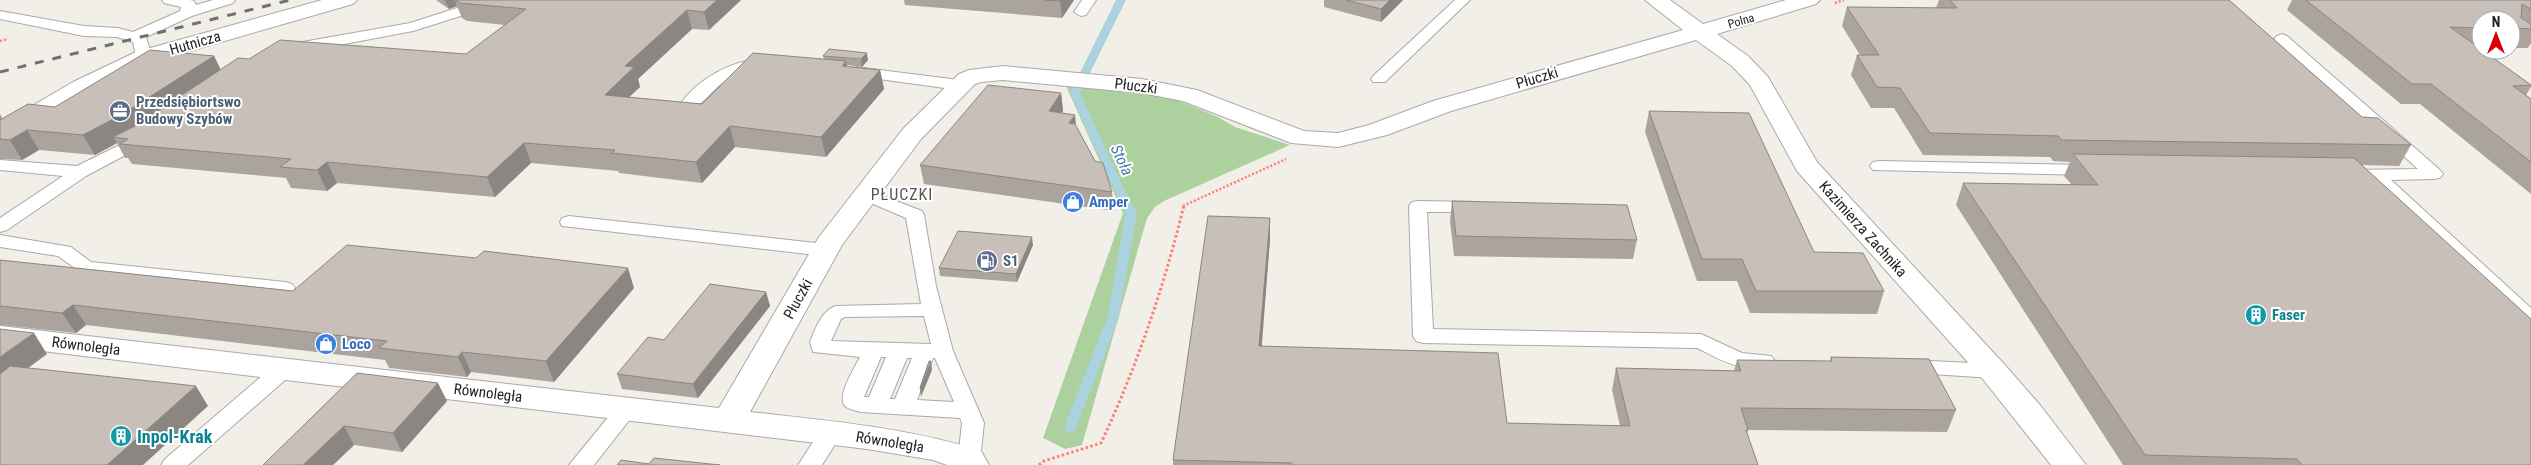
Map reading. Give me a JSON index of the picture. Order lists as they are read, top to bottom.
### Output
{
  "streets": {
    "street": [
      "Polna",
      "Hutnicza",
      "Płuczki",
      "Kazimierza Zachnika",
      "Równoległa"
    ]
  },
  "crossings": [
    ["Polna", "Płuczki"],
    ["Polna", "Kazimierza Zachnika"],
    ["Płuczki", "Kazimierza Zachnika"],
    ["Płuczki", "Równoległa"]
  ],
  "districts": ["PŁUCZKI"],
  "water": ["Stoła"],
  "places": {
    "office": ["Przedsiębiortswo Budowy Szybów"],
    "shop": ["Amper", "Loco"],
    "fuel station": ["S1"],
    "building": ["Faser", "Inpol-Krak"]
  },
  "north": "top"
}
